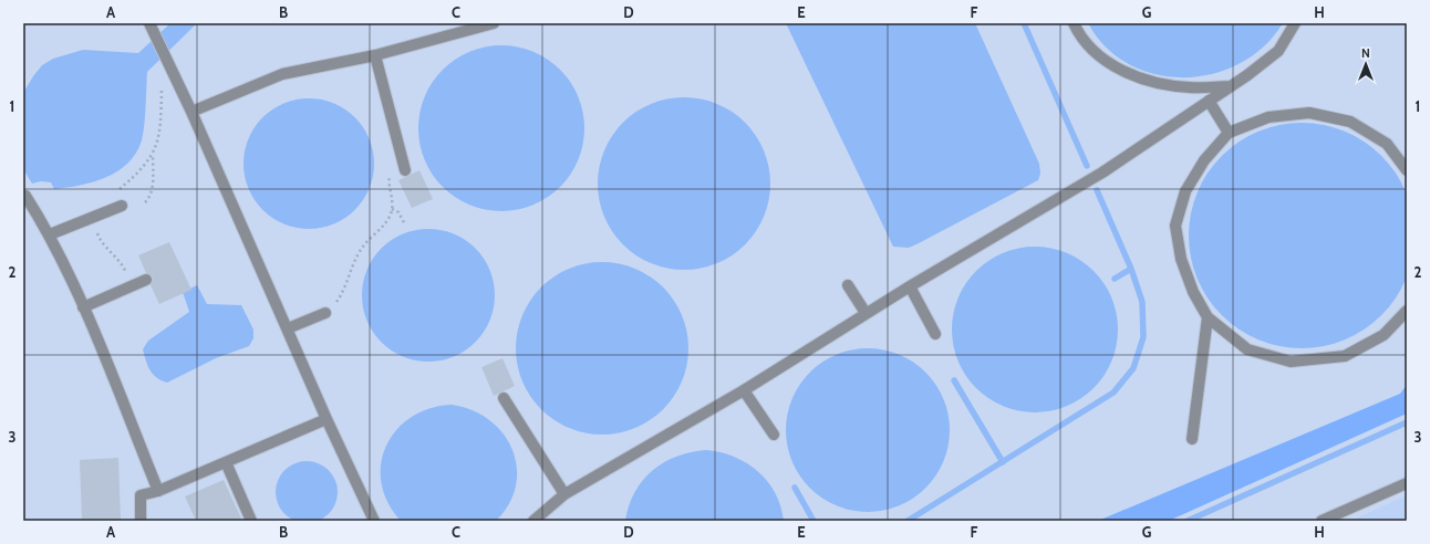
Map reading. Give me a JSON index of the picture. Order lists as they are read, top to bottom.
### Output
{
  "north": "top",
  "grid": {
    "columns": [
      "A",
      "B",
      "C",
      "D",
      "E",
      "F",
      "G",
      "H"
    ],
    "rows": ["1", "2", "3"]
  }
}
